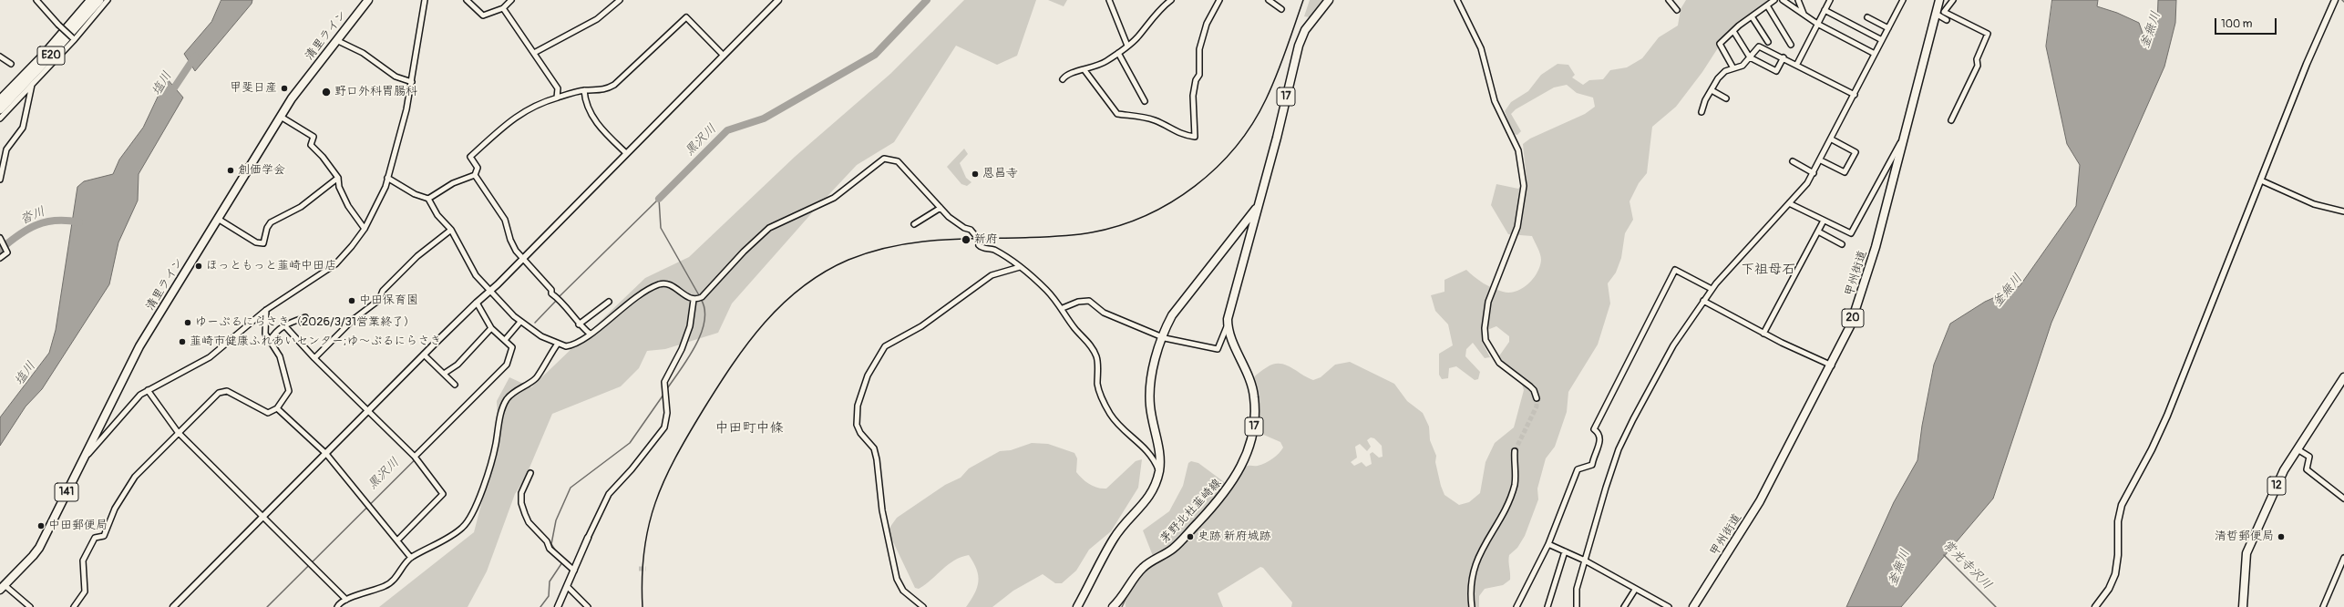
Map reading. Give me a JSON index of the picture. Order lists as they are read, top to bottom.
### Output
{
  "streets": {
    "highway": ["E20"],
    "main road": [
      "清里ライン",
      "17",
      "甲州街道",
      "20",
      "12",
      "141",
      "茅野北杜韮崎線"
    ]
  },
  "crossings": [
    ["17", "茅野北杜韮崎線"]
  ],
  "districts": ["下祖母石", "中田町中條"],
  "water": [
    "釜無川",
    "塩川",
    "黒沢川",
    "沓川",
    "常光寺沢川"
  ],
  "places": [
    "甲斐日産",
    "野口外科胃腸科",
    "創価学会",
    "恩昌寺",
    "新府",
    "ほっともっと韮崎中田店",
    "中田保育園",
    "ゆーぷるにらさき（2026/3/31営業終了）",
    "韮崎市健康ふれあいセンター;ゆ～ぷるにらさき",
    "中田郵便局",
    "史跡 新府城跡",
    "清哲郵便局"
  ],
  "scale_bar": "100 m"
}
